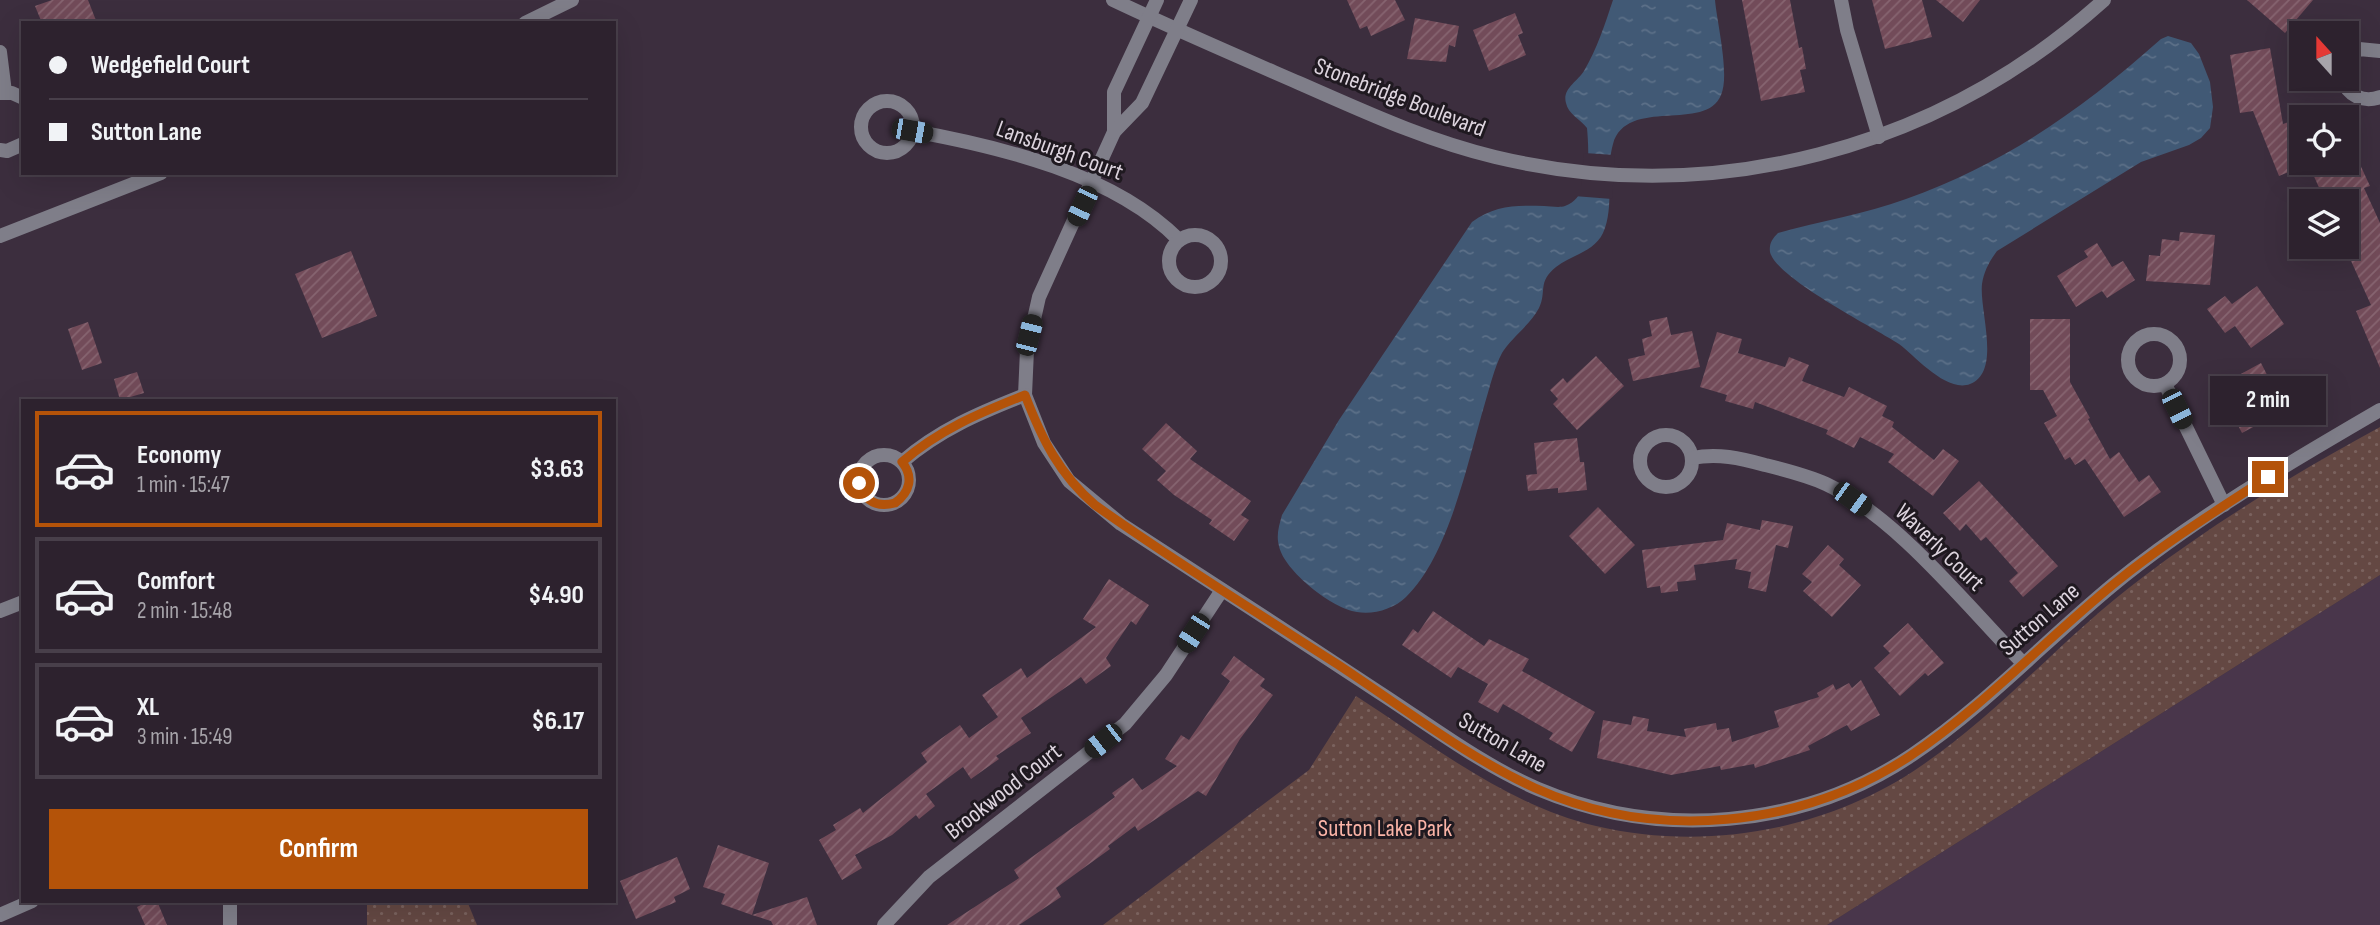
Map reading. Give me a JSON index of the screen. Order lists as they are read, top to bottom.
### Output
{
  "streets": {
    "street": [
      "Stonebridge Boulevard",
      "Lansburgh Court",
      "Waverly Court",
      "Sutton Lane",
      "Brookwood Court"
    ]
  },
  "crossings": [
    ["Stonebridge Boulevard", "Sutton Lane"],
    ["Lansburgh Court", "Sutton Lane"],
    ["Waverly Court", "Sutton Lane"],
    ["Sutton Lane", "Brookwood Court"]
  ],
  "parks": ["Sutton Lake Park"],
  "north": "top",
  "page": {
    "banner": ["Wedgefield Court", "Sutton Lane"],
    "bubble": "2 min",
    "list": [
      {
        "name": "Economy",
        "note": "1 min · 15:47",
        "value": "$3.63"
      },
      {
        "name": "Comfort",
        "note": "2 min · 15:48",
        "value": "$4.90"
      },
      {
        "name": "XL",
        "note": "3 min · 15:49",
        "value": "$6.17"
      }
    ],
    "buttons": "Confirm"
  }
}
